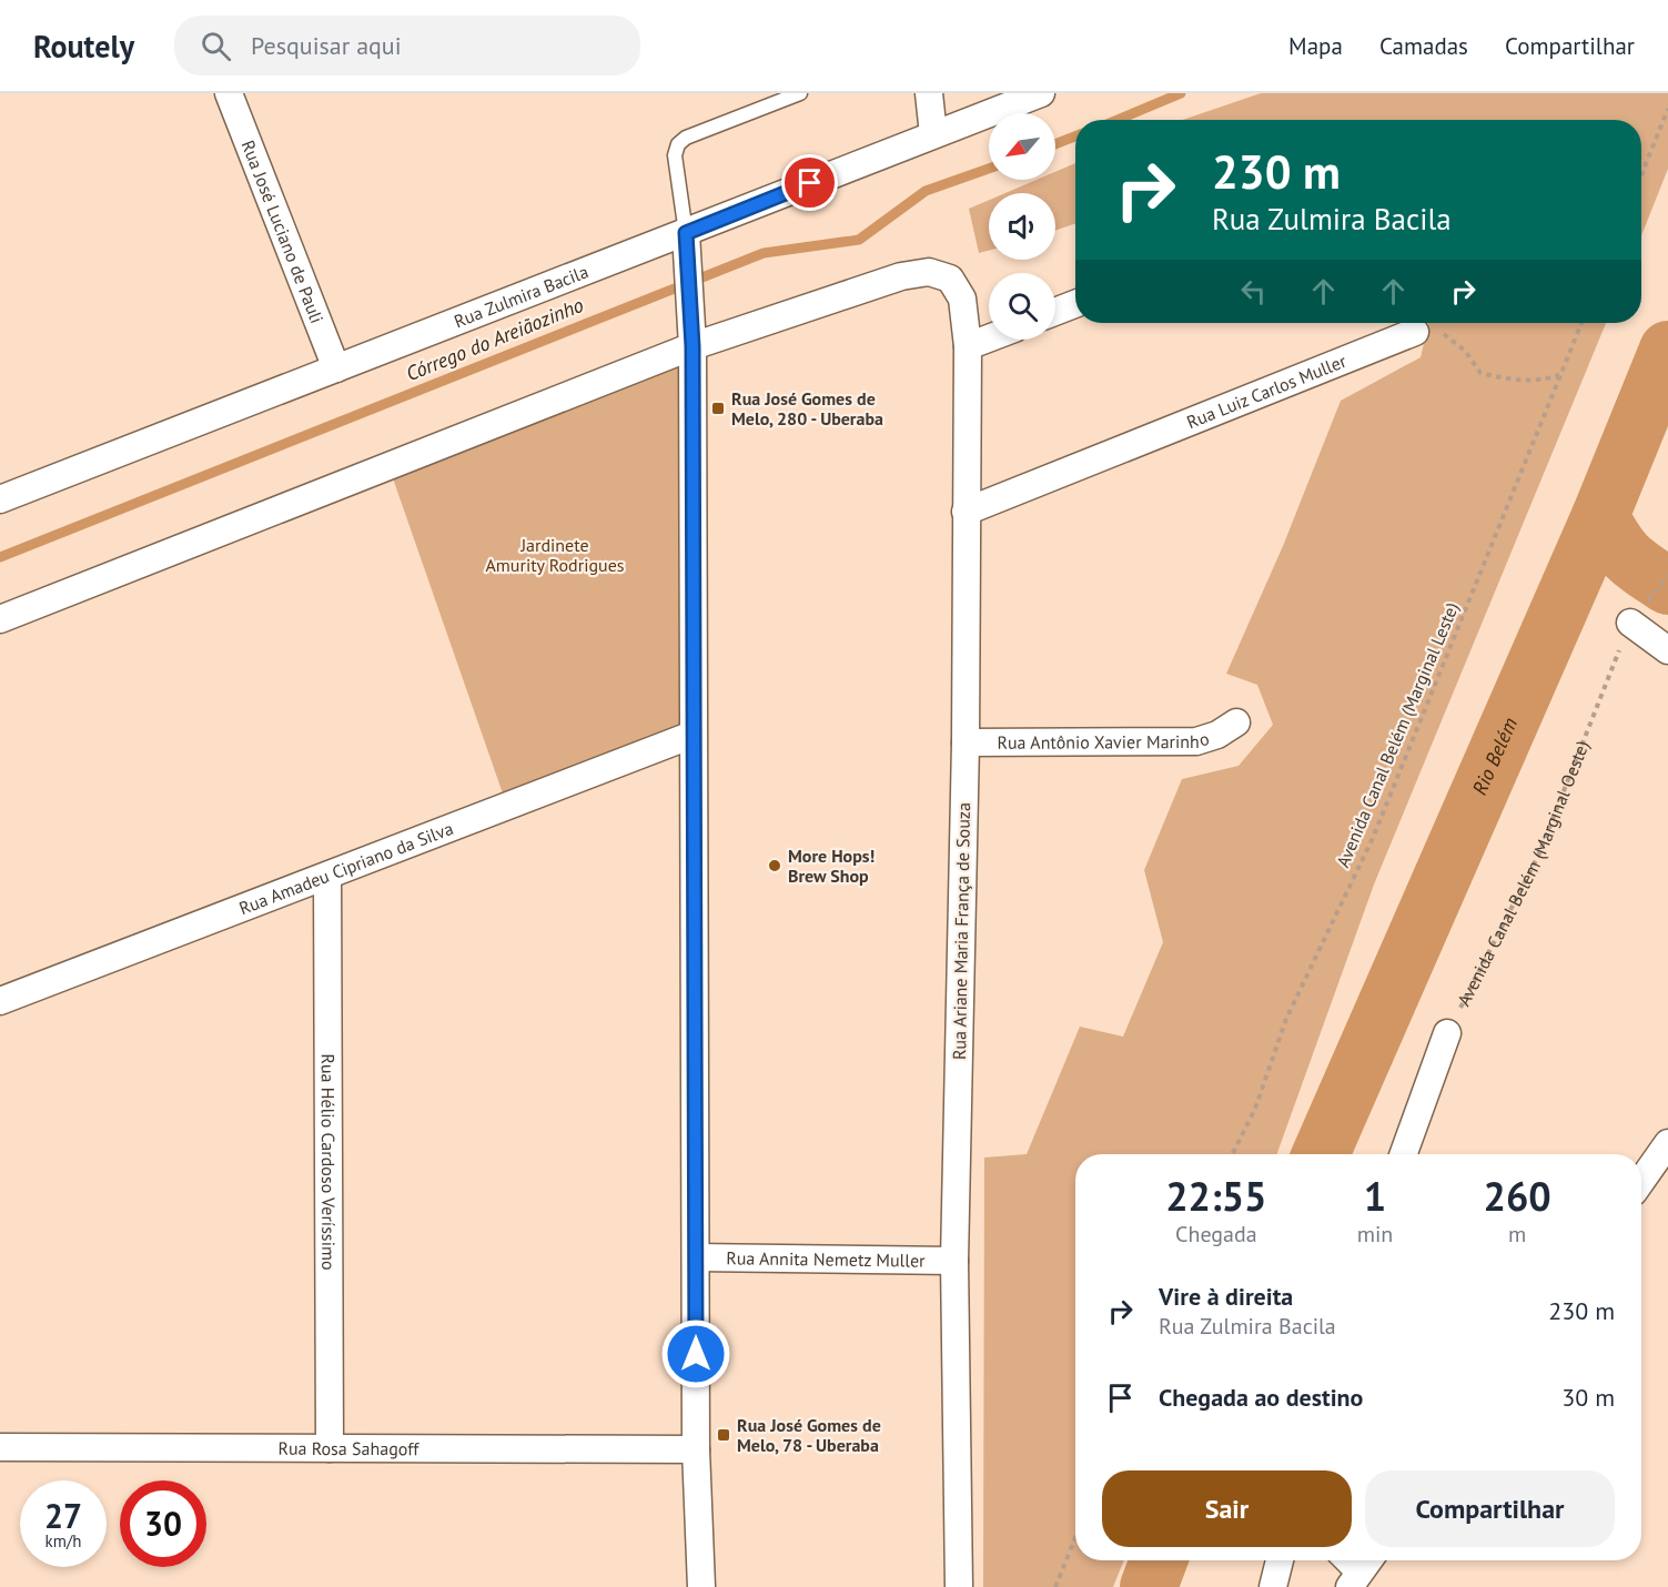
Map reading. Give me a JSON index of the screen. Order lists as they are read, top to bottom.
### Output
{
  "streets": {
    "street": [
      "Rua José Luciano de Pauli",
      "Rua Zulmira Bacila",
      "Rua Luiz Carlos Muller",
      "Rua Antônio Xavier Marinho",
      "Rua Amadeu Cipriano da Silva",
      "Rua Ariane Maria França de Souza",
      "Rua Hélio Cardoso Veríssimo",
      "Rua Annita Nemetz Muller",
      "Rua Rosa Sahagoff"
    ],
    "path": ["Avenida Canal Belém (Marginal Leste)", "Avenida Canal Belém (Marginal Oeste)"]
  },
  "crossings": [
    ["Rua José Luciano de Pauli", "Rua Zulmira Bacila"],
    ["Rua Luiz Carlos Muller", "Rua Ariane Maria França de Souza"],
    ["Rua Antônio Xavier Marinho", "Rua Ariane Maria França de Souza"],
    ["Rua Amadeu Cipriano da Silva", "Rua Hélio Cardoso Veríssimo"],
    ["Rua Ariane Maria França de Souza", "Rua Annita Nemetz Muller"],
    ["Rua Hélio Cardoso Veríssimo", "Rua Rosa Sahagoff"]
  ],
  "water": ["Córrego do Areiãozinho", "Rio Belém"],
  "parks": ["Jardinete Amurity Rodrigues"],
  "places": {
    "transit": ["Rua José Gomes de Melo, 280 - Uberaba", "Rua José Gomes de Melo, 78 - Uberaba"],
    "other": ["More Hops! Brew Shop"]
  },
  "north": "bottom left",
  "page": {
    "header": "Routely",
    "search": "Pesquisar aqui",
    "nav": ["Mapa", "Camadas", "Compartilhar"],
    "turn": ["230 m", "Rua Zulmira Bacila"],
    "eta": [
      "22:55",
      "Chegada",
      "1",
      "min",
      "260",
      "m"
    ],
    "list": [
      {
        "name": "Vire à direita",
        "note": "Rua Zulmira Bacila",
        "value": "230 m"
      },
      {
        "name": "Chegada ao destino",
        "value": "30 m"
      }
    ],
    "buttons": ["Sair", "Compartilhar"],
    "speed": "27 km/h",
    "limit": "30"
  }
}
